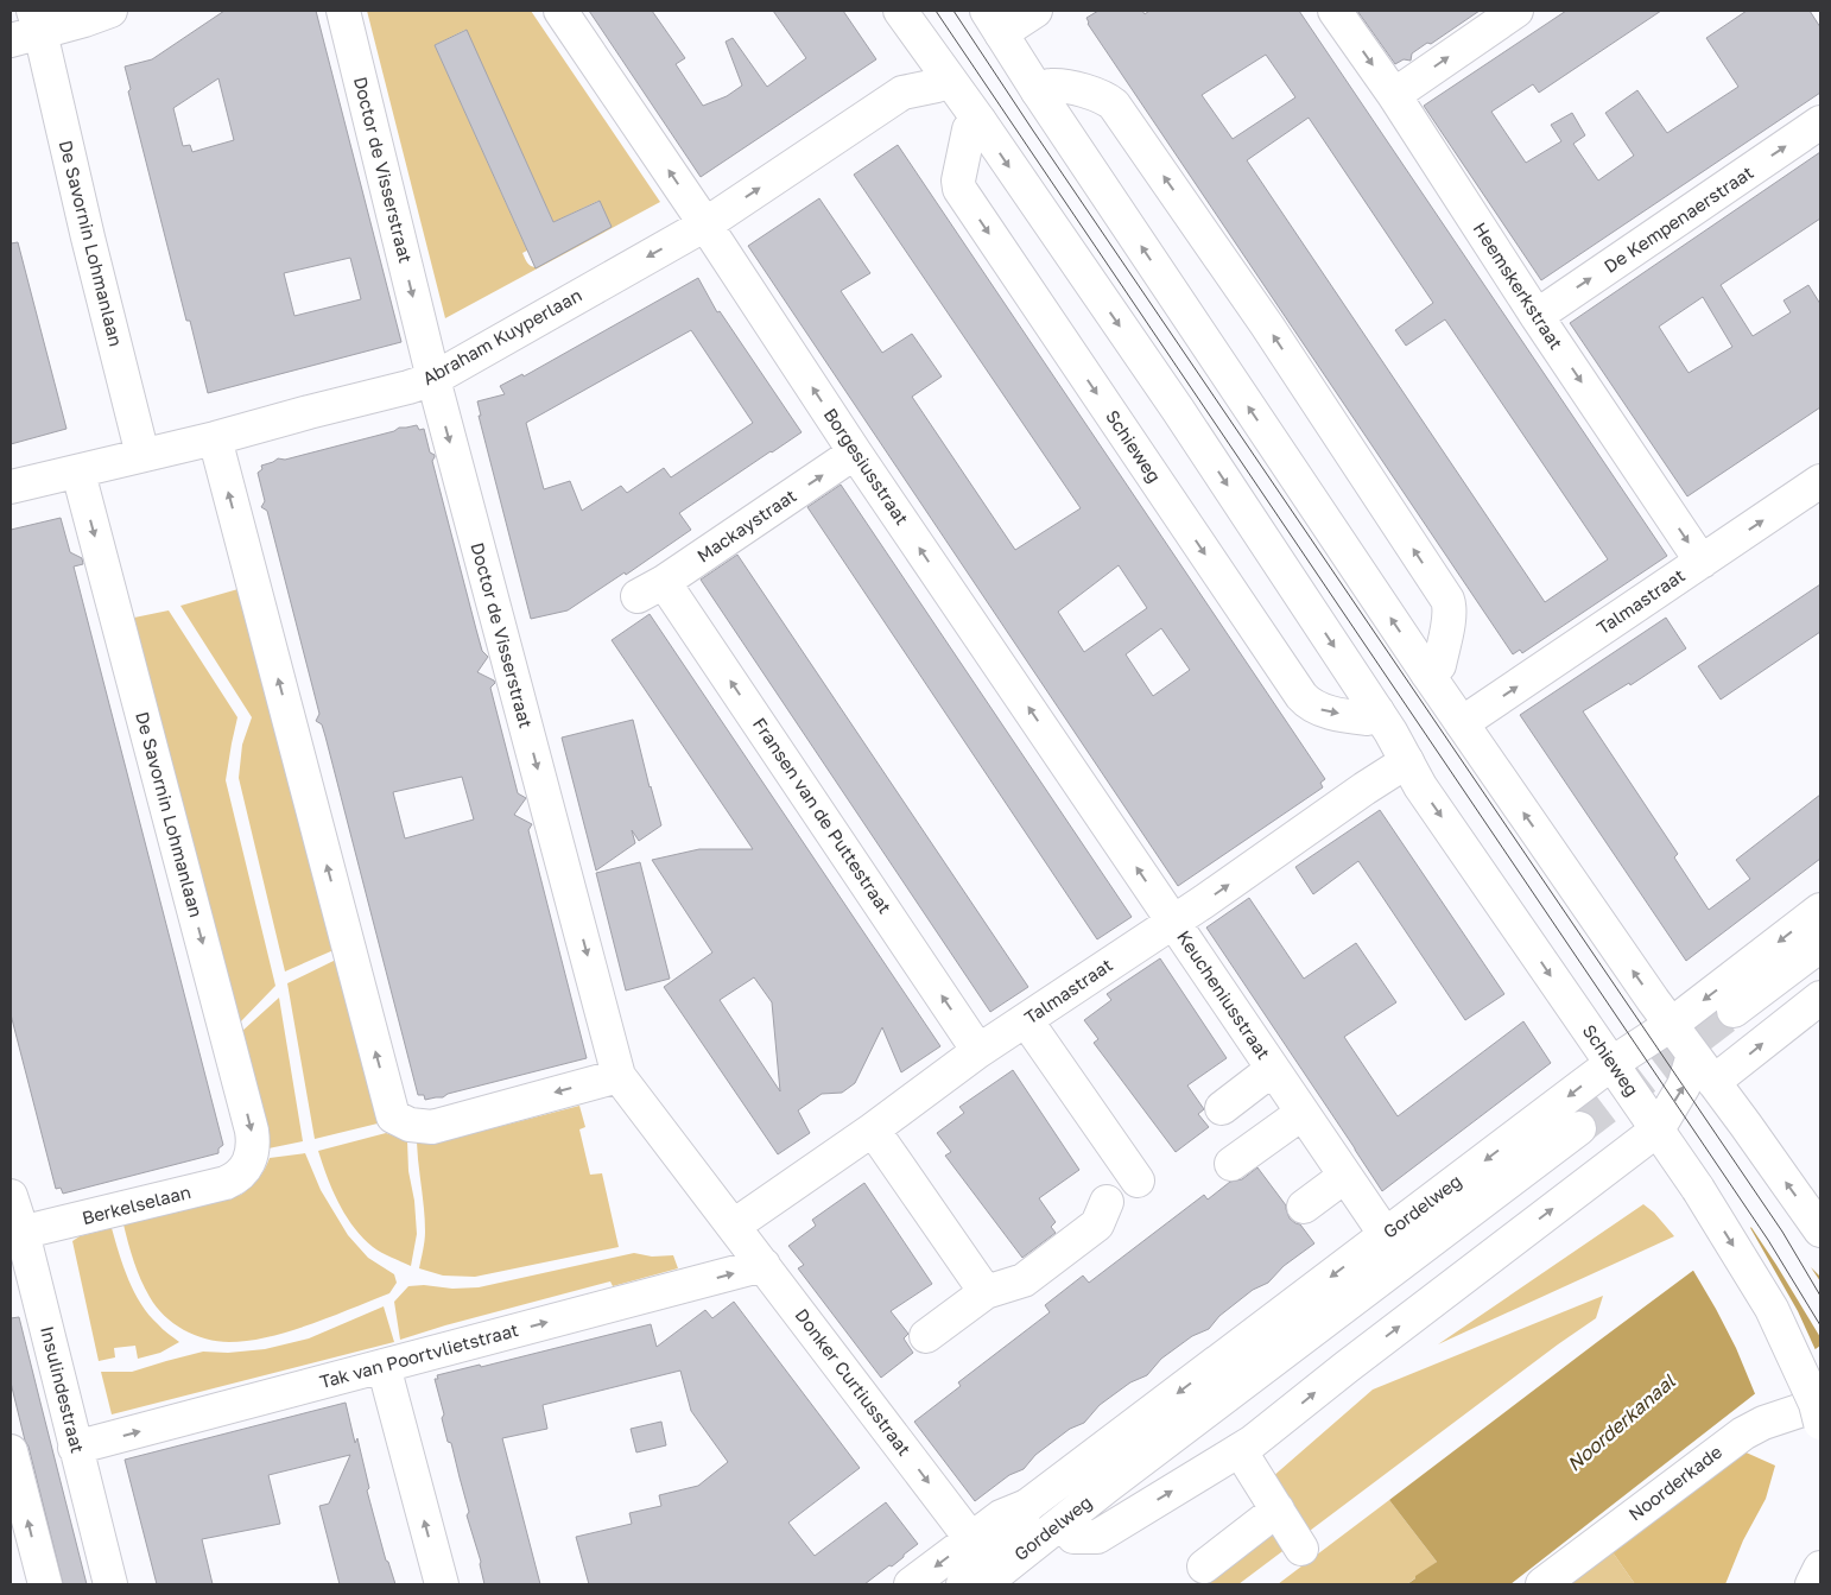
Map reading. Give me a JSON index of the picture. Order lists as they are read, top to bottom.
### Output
{
  "streets": {
    "street": [
      "Doctor de Visserstraat",
      "De Kempenaerstraat",
      "De Savornin Lohmanlaan",
      "Heemskerkstraat",
      "Abraham Kuyperlaan",
      "Schieweg",
      "Borgesiusstraat",
      "Mackaystraat",
      "Talmastraat",
      "Fransen van de Puttestraat",
      "Keucheniusstraat",
      "Berkelselaan",
      "Gordelweg",
      "Tak van Poortvlietstraat",
      "Donker Curtiusstraat",
      "Insulindestraat",
      "Noorderkade"
    ]
  },
  "crossings": [
    ["Doctor de Visserstraat", "Abraham Kuyperlaan"],
    ["Doctor de Visserstraat", "Talmastraat"],
    ["Doctor de Visserstraat", "Donker Curtiusstraat"],
    ["De Kempenaerstraat", "Heemskerkstraat"],
    ["De Savornin Lohmanlaan", "Abraham Kuyperlaan"],
    ["De Savornin Lohmanlaan", "Berkelselaan"],
    ["Heemskerkstraat", "Talmastraat"],
    ["Abraham Kuyperlaan", "Schieweg"],
    ["Abraham Kuyperlaan", "Borgesiusstraat"],
    ["Schieweg", "Talmastraat"],
    ["Schieweg", "Gordelweg"],
    ["Borgesiusstraat", "Mackaystraat"],
    ["Borgesiusstraat", "Talmastraat"],
    ["Borgesiusstraat", "Keucheniusstraat"],
    ["Mackaystraat", "Fransen van de Puttestraat"],
    ["Talmastraat", "Fransen van de Puttestraat"],
    ["Talmastraat", "Keucheniusstraat"],
    ["Talmastraat", "Donker Curtiusstraat"],
    ["Keucheniusstraat", "Gordelweg"],
    ["Berkelselaan", "Insulindestraat"],
    ["Gordelweg", "Donker Curtiusstraat"],
    ["Tak van Poortvlietstraat", "Donker Curtiusstraat"],
    ["Tak van Poortvlietstraat", "Insulindestraat"]
  ],
  "one_way": [
    "Doctor de Visserstraat",
    "De Savornin Lohmanlaan",
    "Borgesiusstraat",
    "Mackaystraat",
    "Talmastraat",
    "Fransen van de Puttestraat",
    "Tak van Poortvlietstraat"
  ],
  "water": ["Noorderkanaal"]
}
